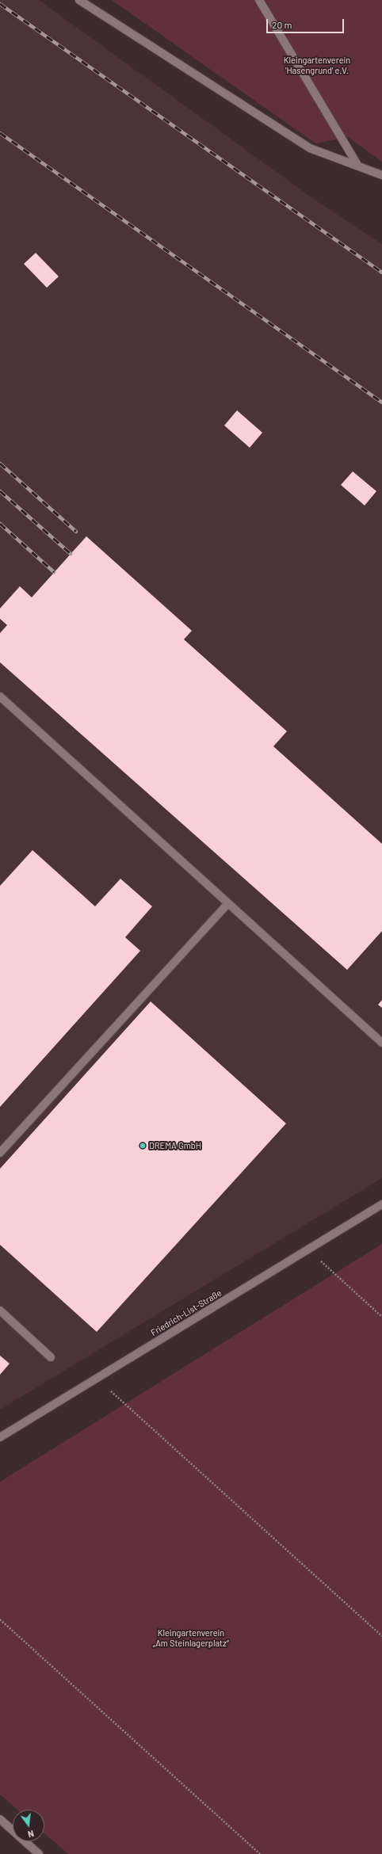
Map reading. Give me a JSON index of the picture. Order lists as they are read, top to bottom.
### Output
{
  "streets": {
    "street": ["Friedrich-List-Straße"]
  },
  "parks": ["Kleingartenverein 'Hasengrund' e.V.", "Kleingartenverein „Am Steinlagerplatz“"],
  "places": ["DREMA GmbH"],
  "scale_bar": "20 m",
  "north": "bottom"
}
